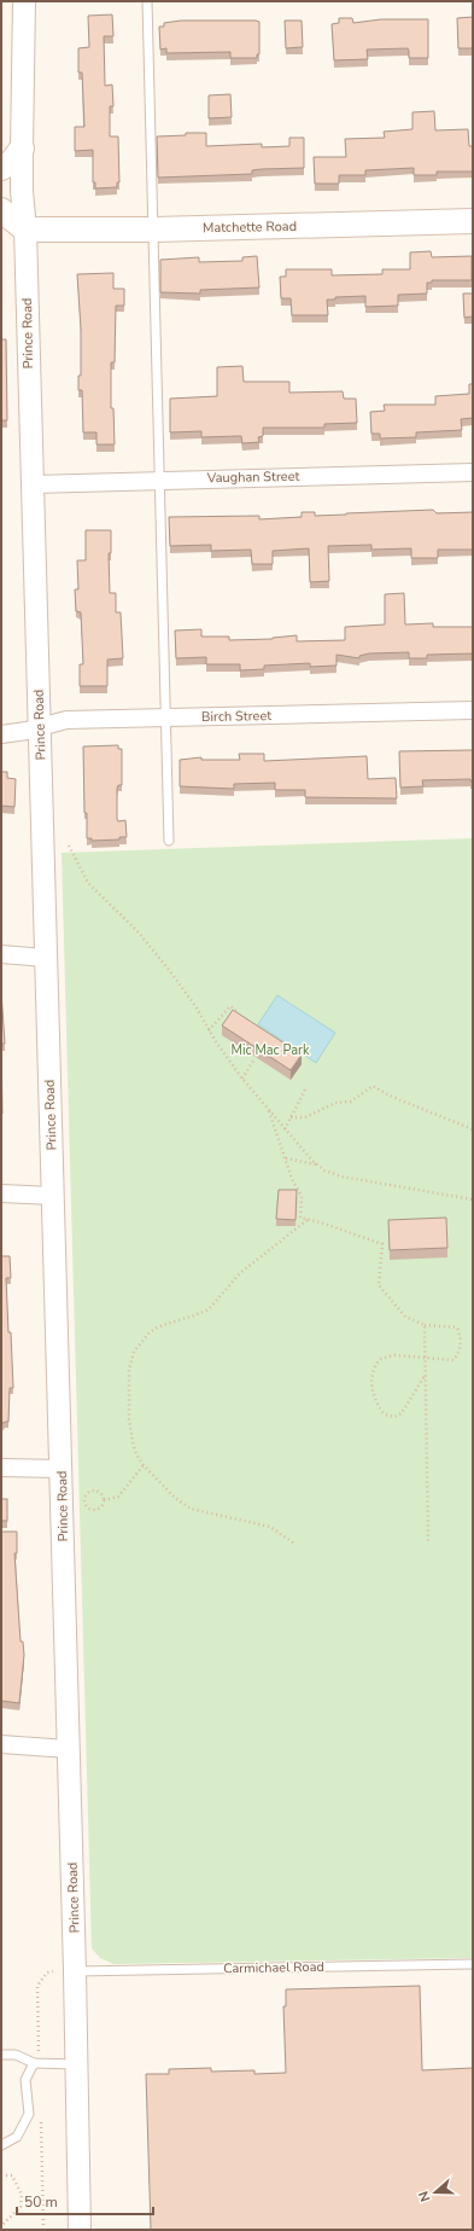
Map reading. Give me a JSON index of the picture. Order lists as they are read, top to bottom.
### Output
{
  "streets": {
    "main road": ["Matchette Road"],
    "street": ["Prince Road", "Vaughan Street", "Birch Street"],
    "lane": ["Carmichael Road"]
  },
  "crossings": [
    ["Matchette Road", "Prince Road"],
    ["Prince Road", "Vaughan Street"],
    ["Prince Road", "Birch Street"],
    ["Prince Road", "Carmichael Road"]
  ],
  "parks": ["Mic Mac Park"],
  "scale_bar": "50 m",
  "north": "left"
}
